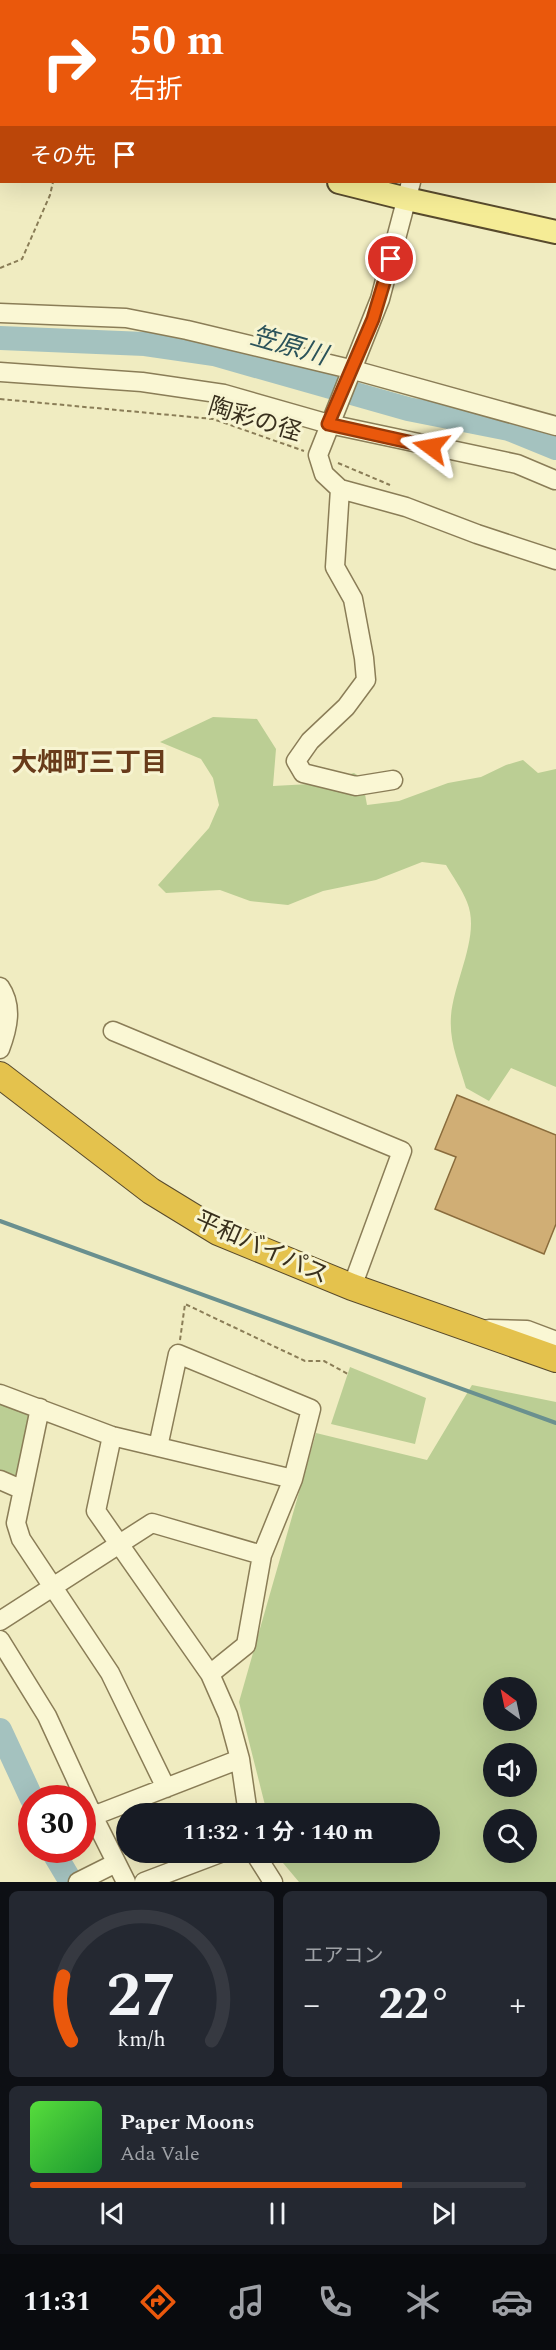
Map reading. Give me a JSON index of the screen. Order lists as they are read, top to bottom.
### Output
{
  "streets": {
    "highway": ["平和バイパス"],
    "path": ["陶彩の径"]
  },
  "districts": ["大畑町三丁目"],
  "water": ["笠原川"],
  "north": "top left",
  "page": {
    "turn": ["50 m", "右折"],
    "then": "その先",
    "limit": "30",
    "trip": "11:32 · 1 分 · 140 m",
    "tile": "エアコン",
    "heat": ["−", "22°", "+"],
    "song": ["Paper Moons", "Ada Vale"],
    "tabs": "11:31",
    "gauge": ["27", "km/h"]
  }
}
